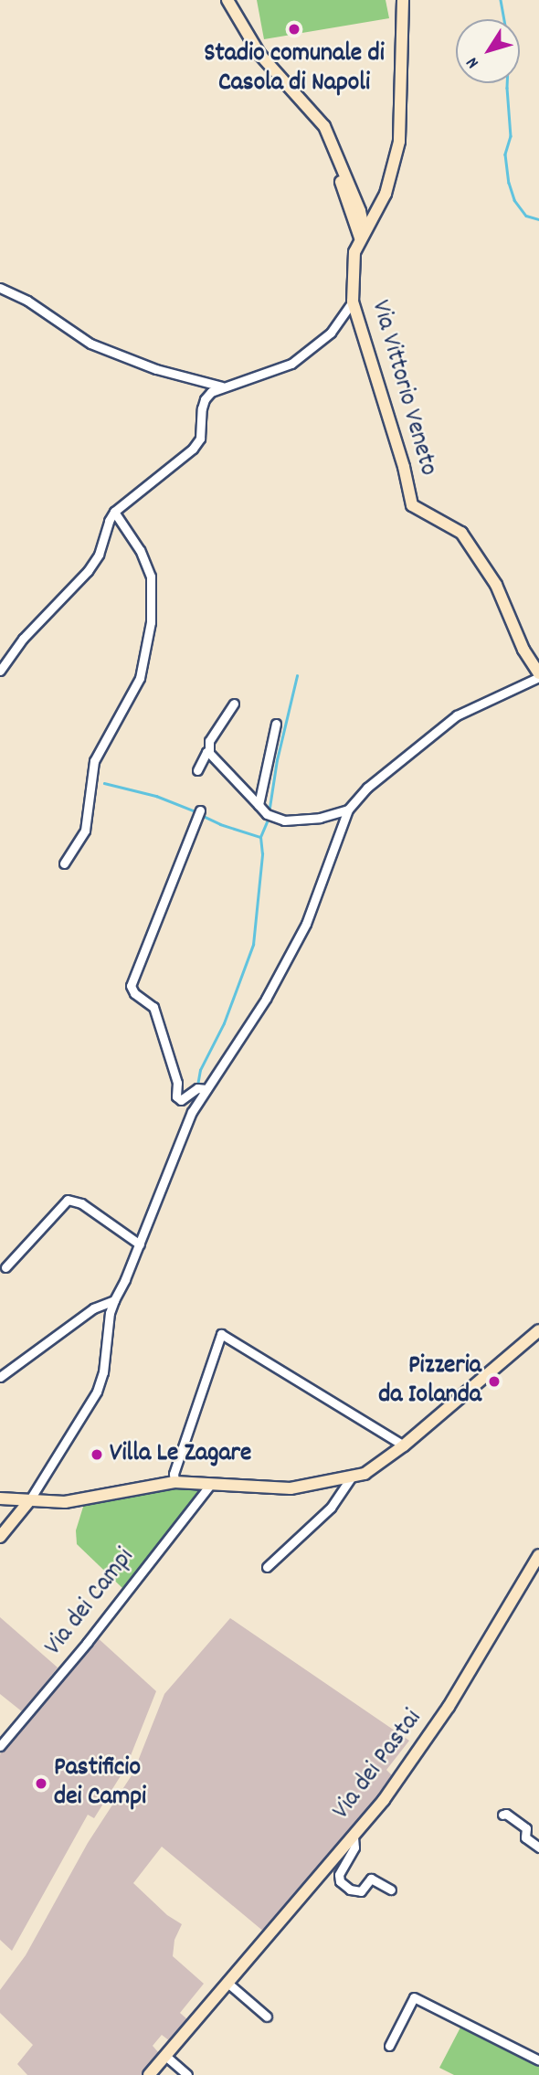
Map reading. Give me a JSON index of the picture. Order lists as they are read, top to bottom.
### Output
{
  "streets": {
    "street": ["Via Vittorio Veneto", "Via dei Campi", "Via dei Pastai"]
  },
  "places": [
    "Stadio comunale di Casola di Napoli",
    "Pizzeria da Iolanda",
    "Villa Le Zagare",
    "Pastificio dei Campi"
  ],
  "north": "bottom left"
}
